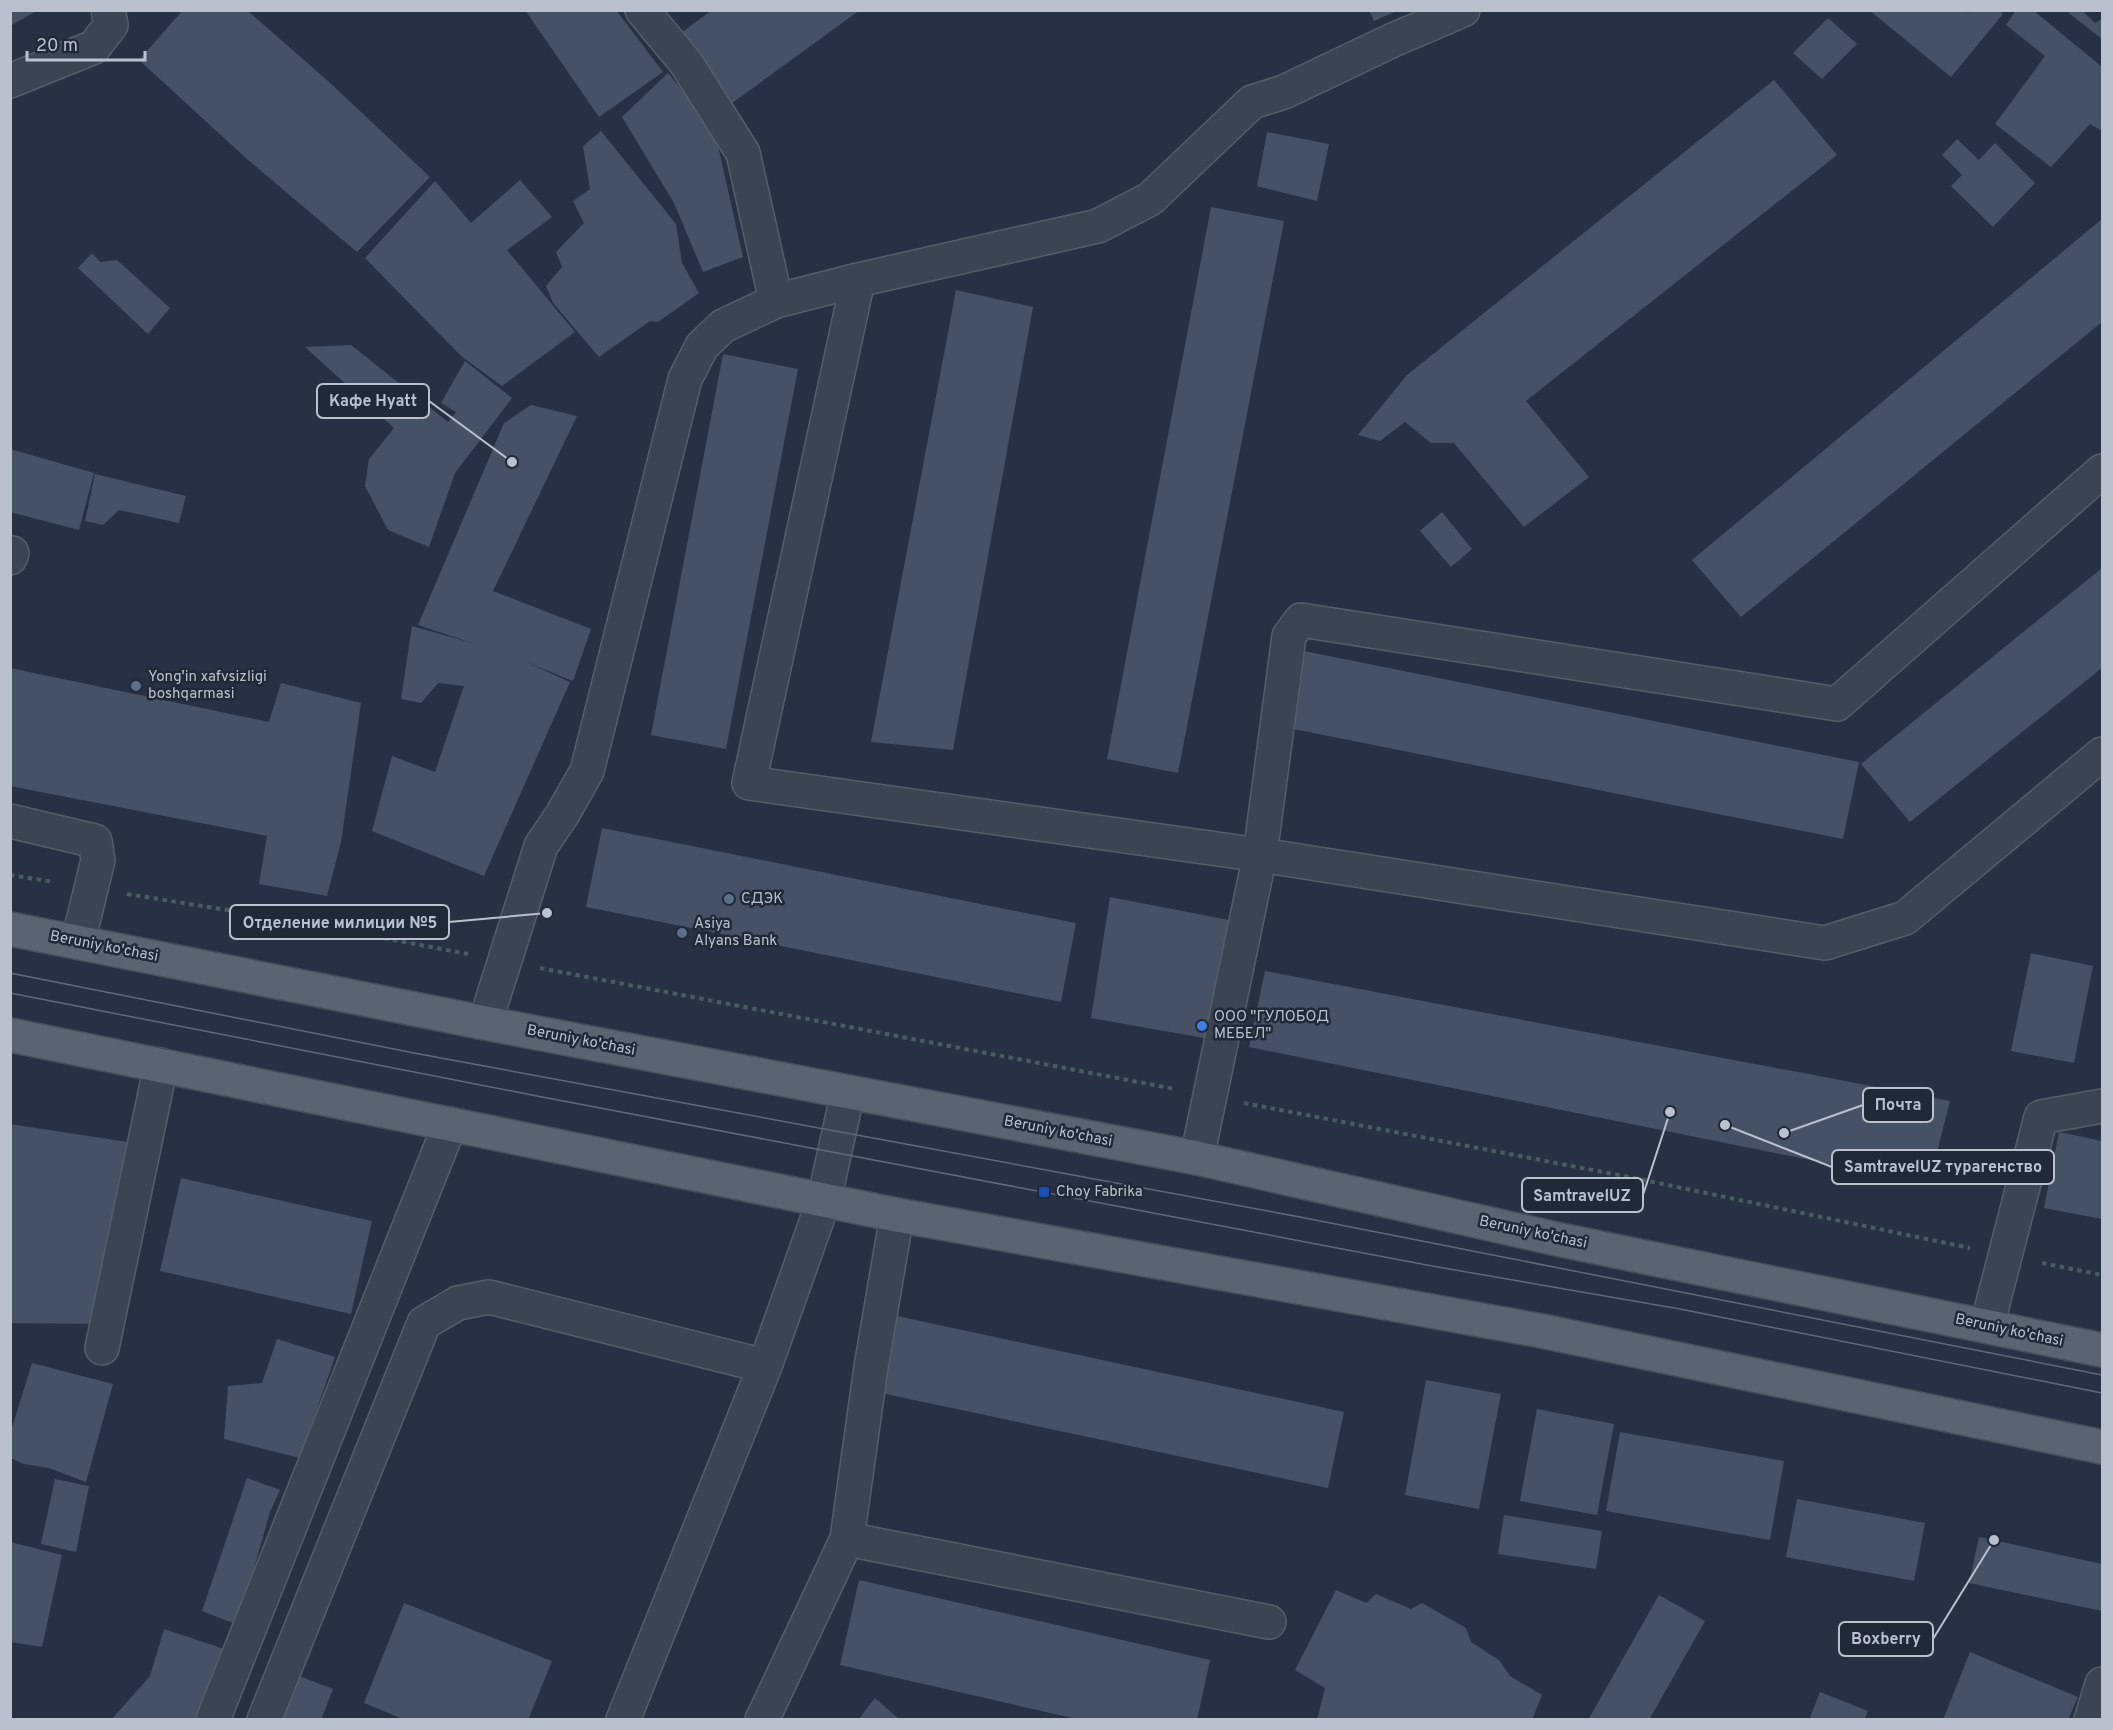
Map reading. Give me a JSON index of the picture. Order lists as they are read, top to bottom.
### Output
{
  "streets": {
    "main road": ["Beruniy ko'chasi"]
  },
  "places": {
    "other": [
      "Кафе Hyatt",
      "Yong'in xafvsizligi boshqarmasi",
      "СДЭК",
      "Отделение милиции №5",
      "Asiya Alyans Bank",
      "ООО \"ГУЛОБОД МЕБЕЛ\"",
      "SamtravelUZ",
      "SamtravelUZ турагенство",
      "Почта",
      "Boxberry"
    ],
    "transit": ["Choy Fabrika"]
  },
  "scale_bar": "20 m"
}
